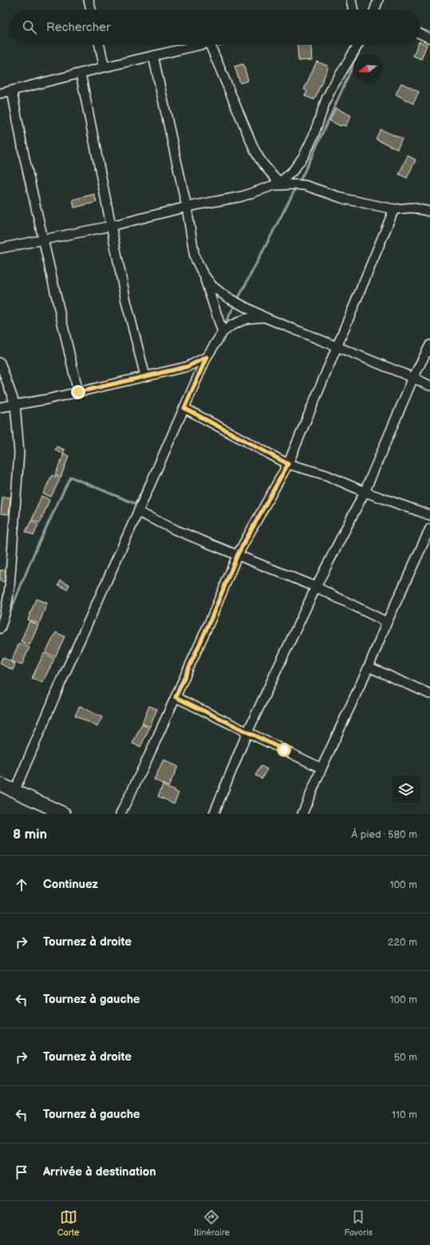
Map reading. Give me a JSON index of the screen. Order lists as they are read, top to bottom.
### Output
{
  "north": "left",
  "page": {
    "search": "Rechercher",
    "heading": ["8 min", "À pied · 580 m"],
    "list": [
      ["Continuez", "100 m"],
      ["Tournez à droite", "220 m"],
      ["Tournez à gauche", "100 m"],
      ["Tournez à droite", "50 m"],
      ["Tournez à gauche", "110 m"],
      "Arrivée à destination"
    ],
    "nav": ["Carte", "Itinéraire", "Favoris"]
  }
}
